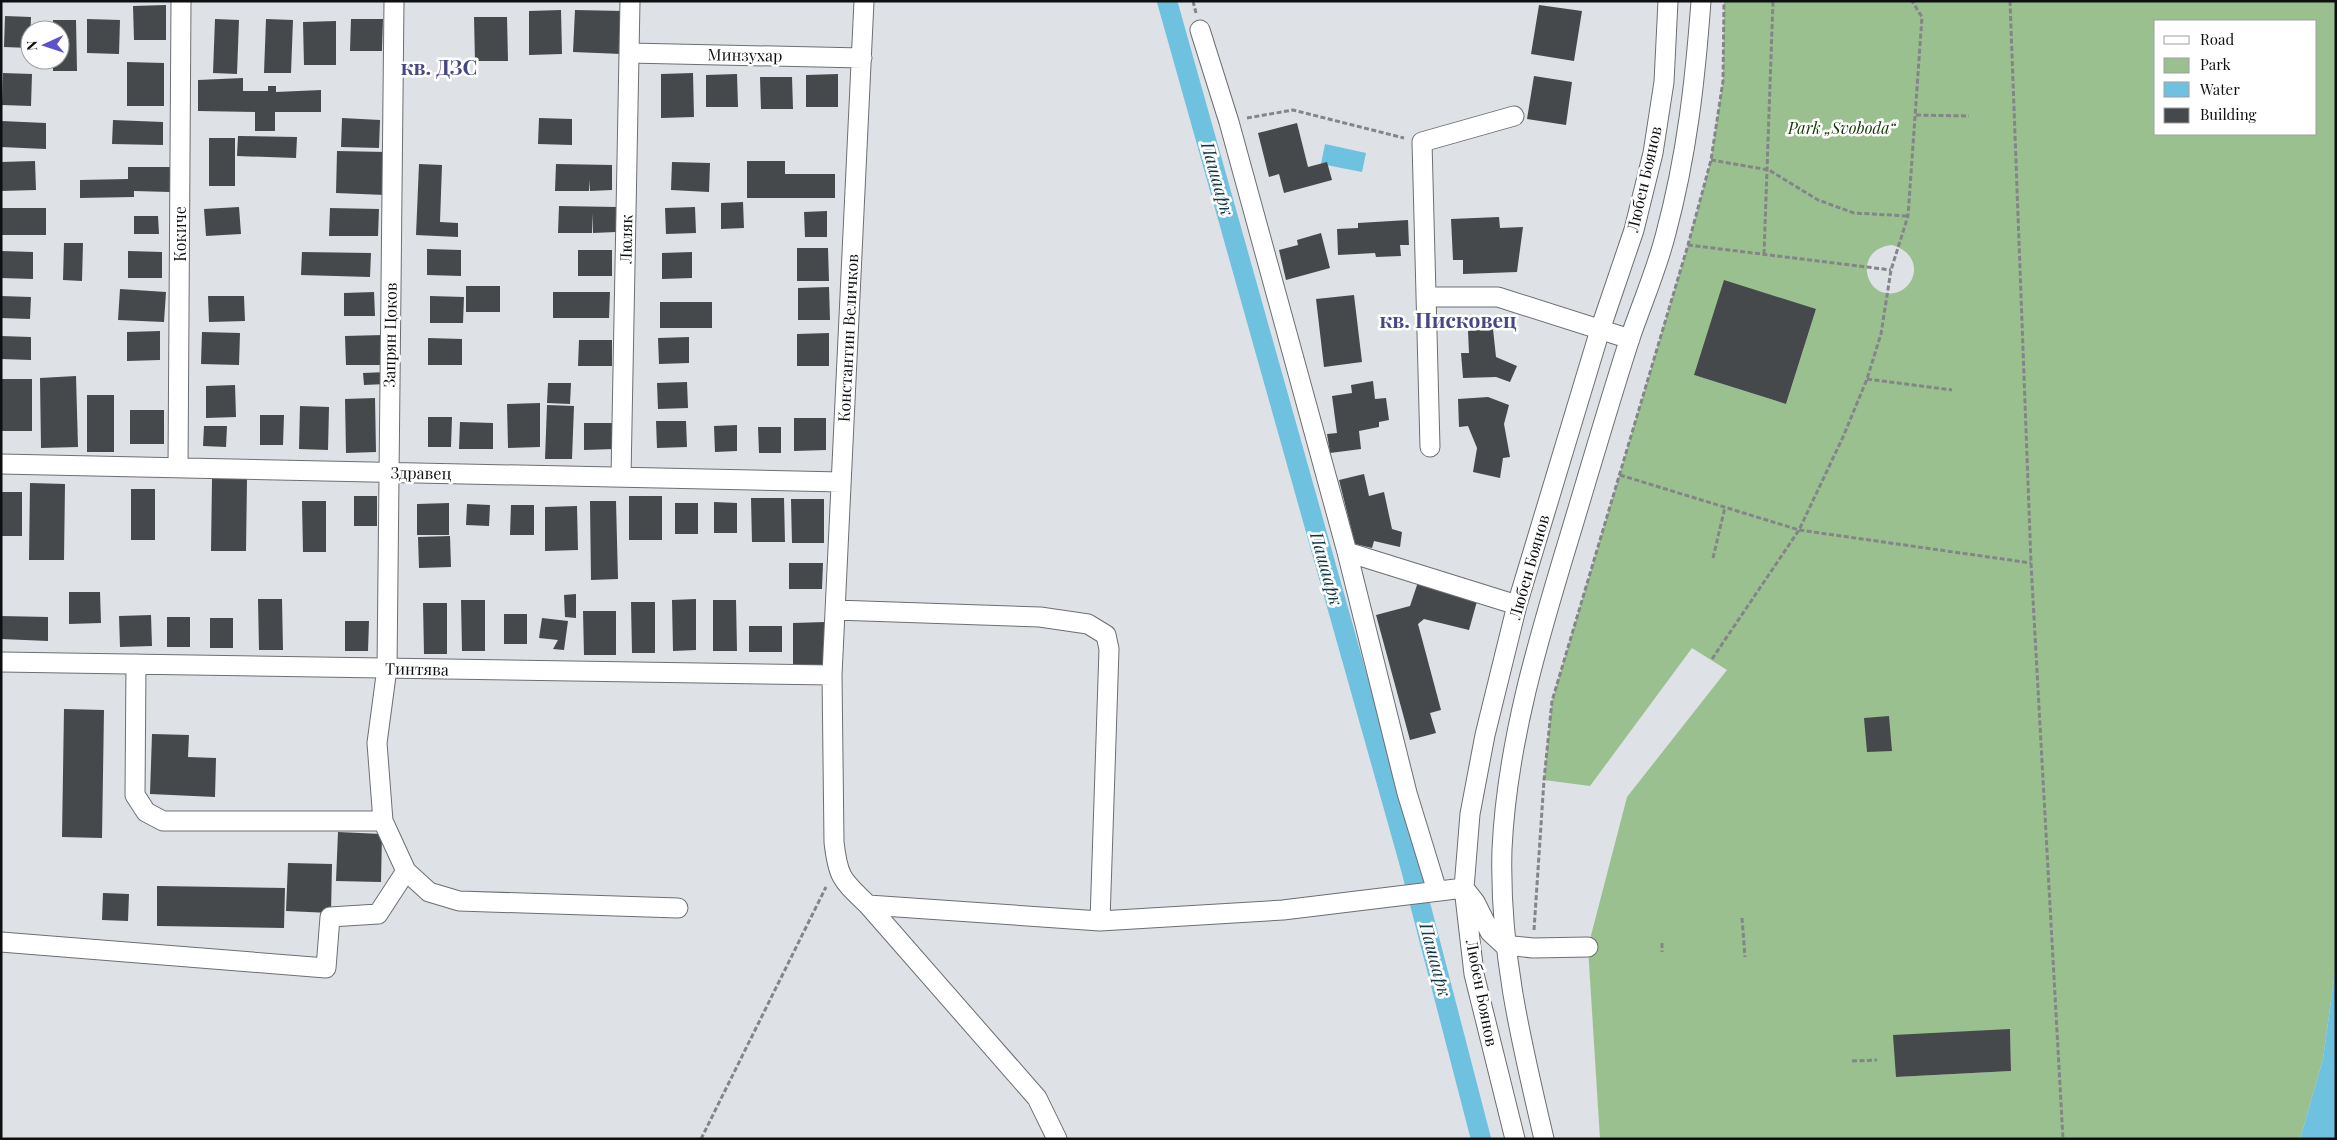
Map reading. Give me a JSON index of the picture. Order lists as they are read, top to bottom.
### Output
{
  "streets": {
    "street": [
      "Минзухар",
      "Любен Боянов",
      "Кокиче",
      "Люляк",
      "Запрян Цоков",
      "Константин Величков",
      "Здравец",
      "Тинтява"
    ]
  },
  "crossings": [
    ["Минзухар", "Люляк"],
    ["Минзухар", "Константин Величков"],
    ["Кокиче", "Здравец"],
    ["Люляк", "Здравец"],
    ["Запрян Цоков", "Здравец"],
    ["Запрян Цоков", "Тинтява"],
    ["Константин Величков", "Здравец"],
    ["Константин Величков", "Тинтява"]
  ],
  "districts": ["кв. ДЗС", "кв. Писковец"],
  "water": ["Пашаарк"],
  "parks": ["Park „Svoboda“"],
  "legend": [
    "Road",
    "Park",
    "Water",
    "Building"
  ],
  "north": "left"
}
